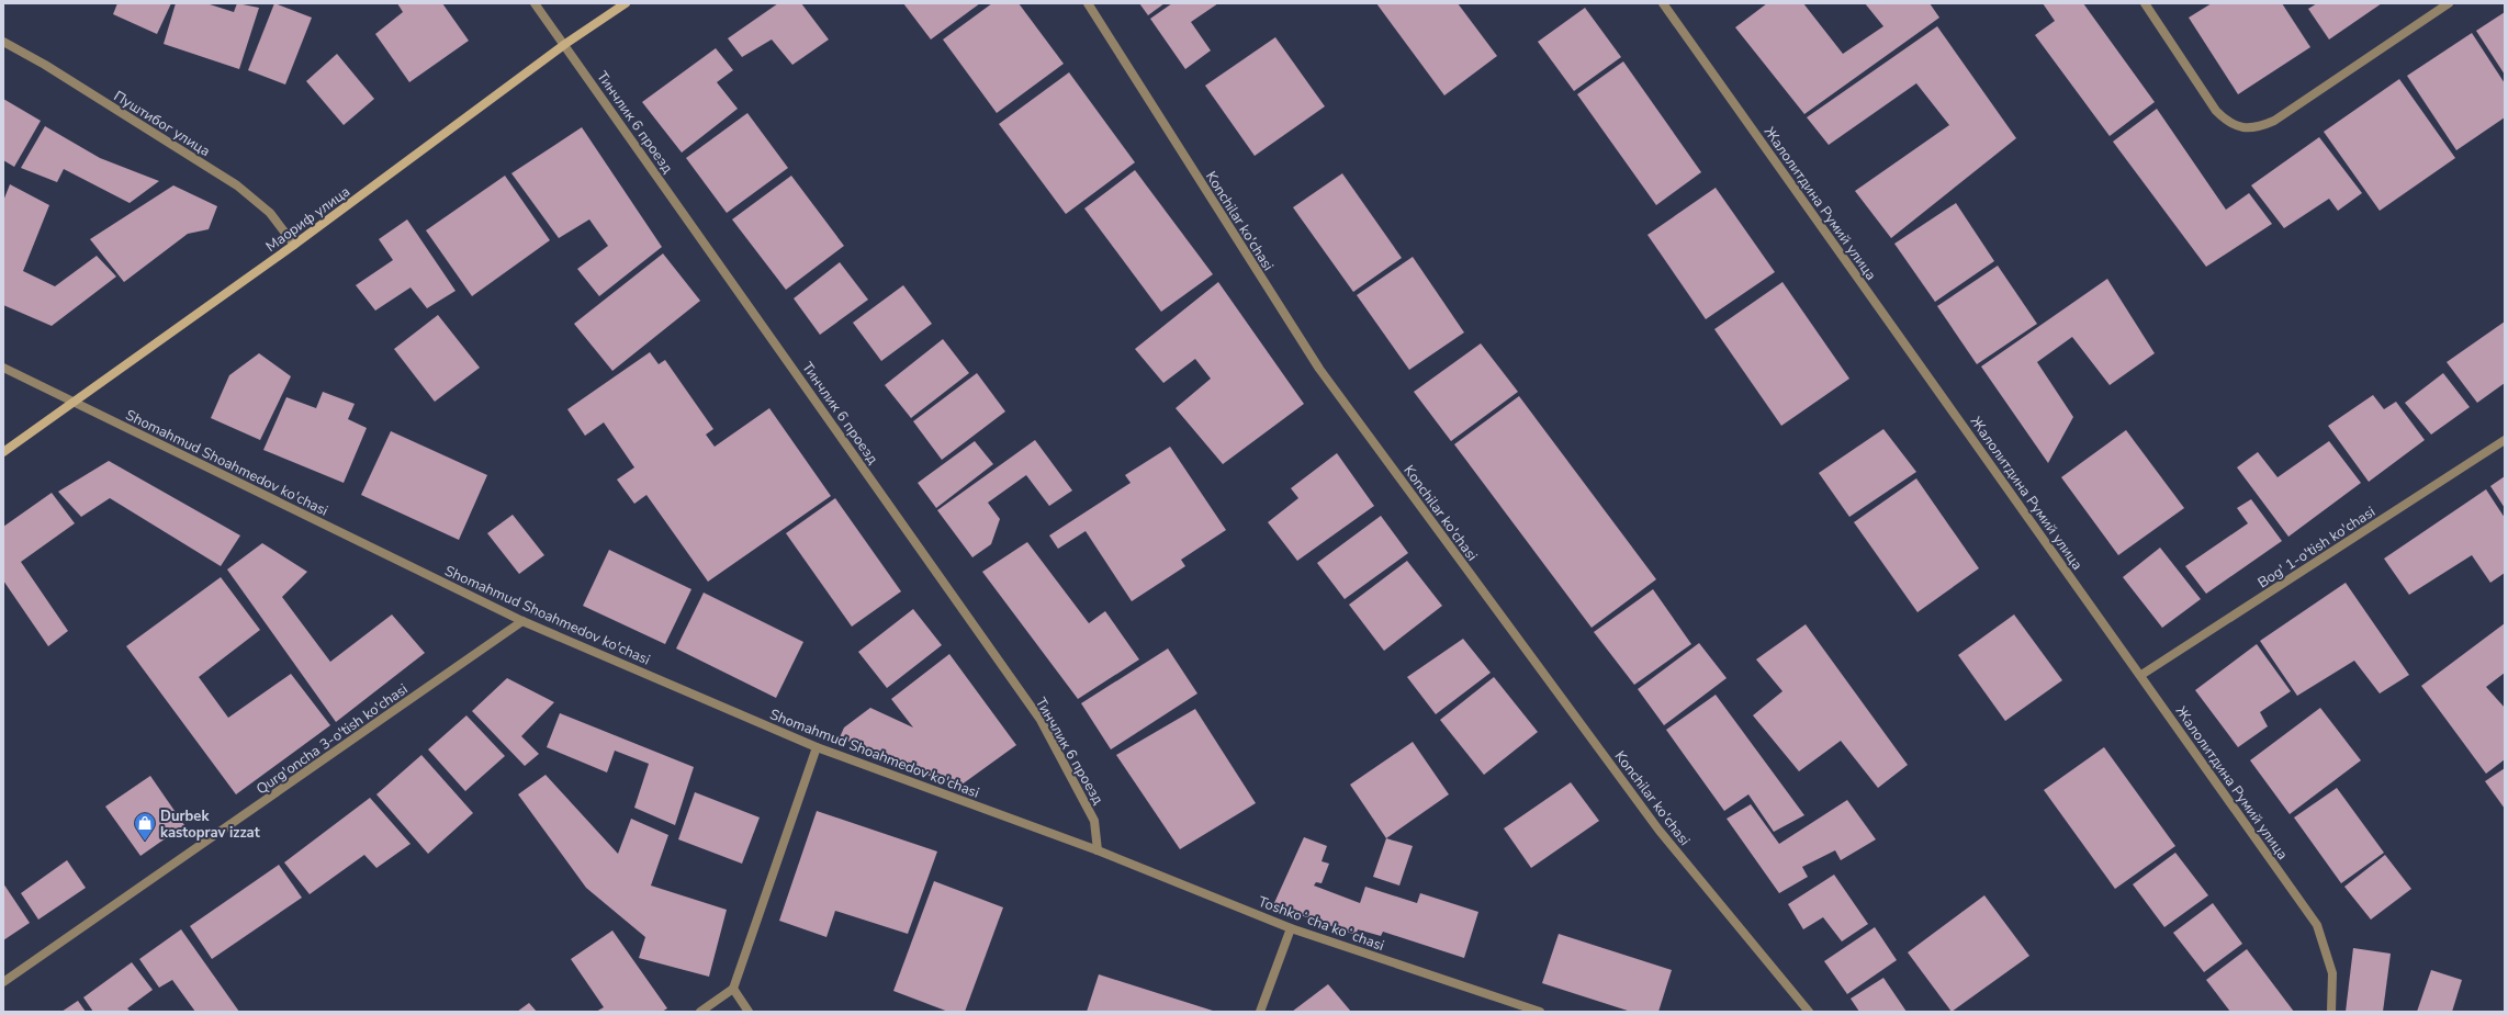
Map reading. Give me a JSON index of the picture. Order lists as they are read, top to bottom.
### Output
{
  "streets": {
    "street": [
      "Тинчлик 6 проезд",
      "Пуштибог улица",
      "Жалолитдина Румий улица",
      "Маориф улица",
      "Konchilar ko'chasi",
      "Shomahmud Shoahmedov ko'chasi",
      "Bog' 1-o'tish ko'chasi",
      "Qurg'oncha 3-o'tish ko'chasi",
      "Toshkoʻcha koʻchasi"
    ]
  },
  "crossings": [
    ["Тинчлик 6 проезд", "Маориф улица"],
    ["Тинчлик 6 проезд", "Shomahmud Shoahmedov ko'chasi"],
    ["Тинчлик 6 проезд", "Toshkoʻcha koʻchasi"],
    ["Пуштибог улица", "Маориф улица"],
    ["Жалолитдина Румий улица", "Bog' 1-o'tish ko'chasi"],
    ["Маориф улица", "Shomahmud Shoahmedov ko'chasi"],
    ["Shomahmud Shoahmedov ko'chasi", "Qurg'oncha 3-o'tish ko'chasi"],
    ["Shomahmud Shoahmedov ko'chasi", "Toshkoʻcha koʻchasi"]
  ],
  "places": {
    "shop": ["Durbek kastoprav izzat"]
  }
}
